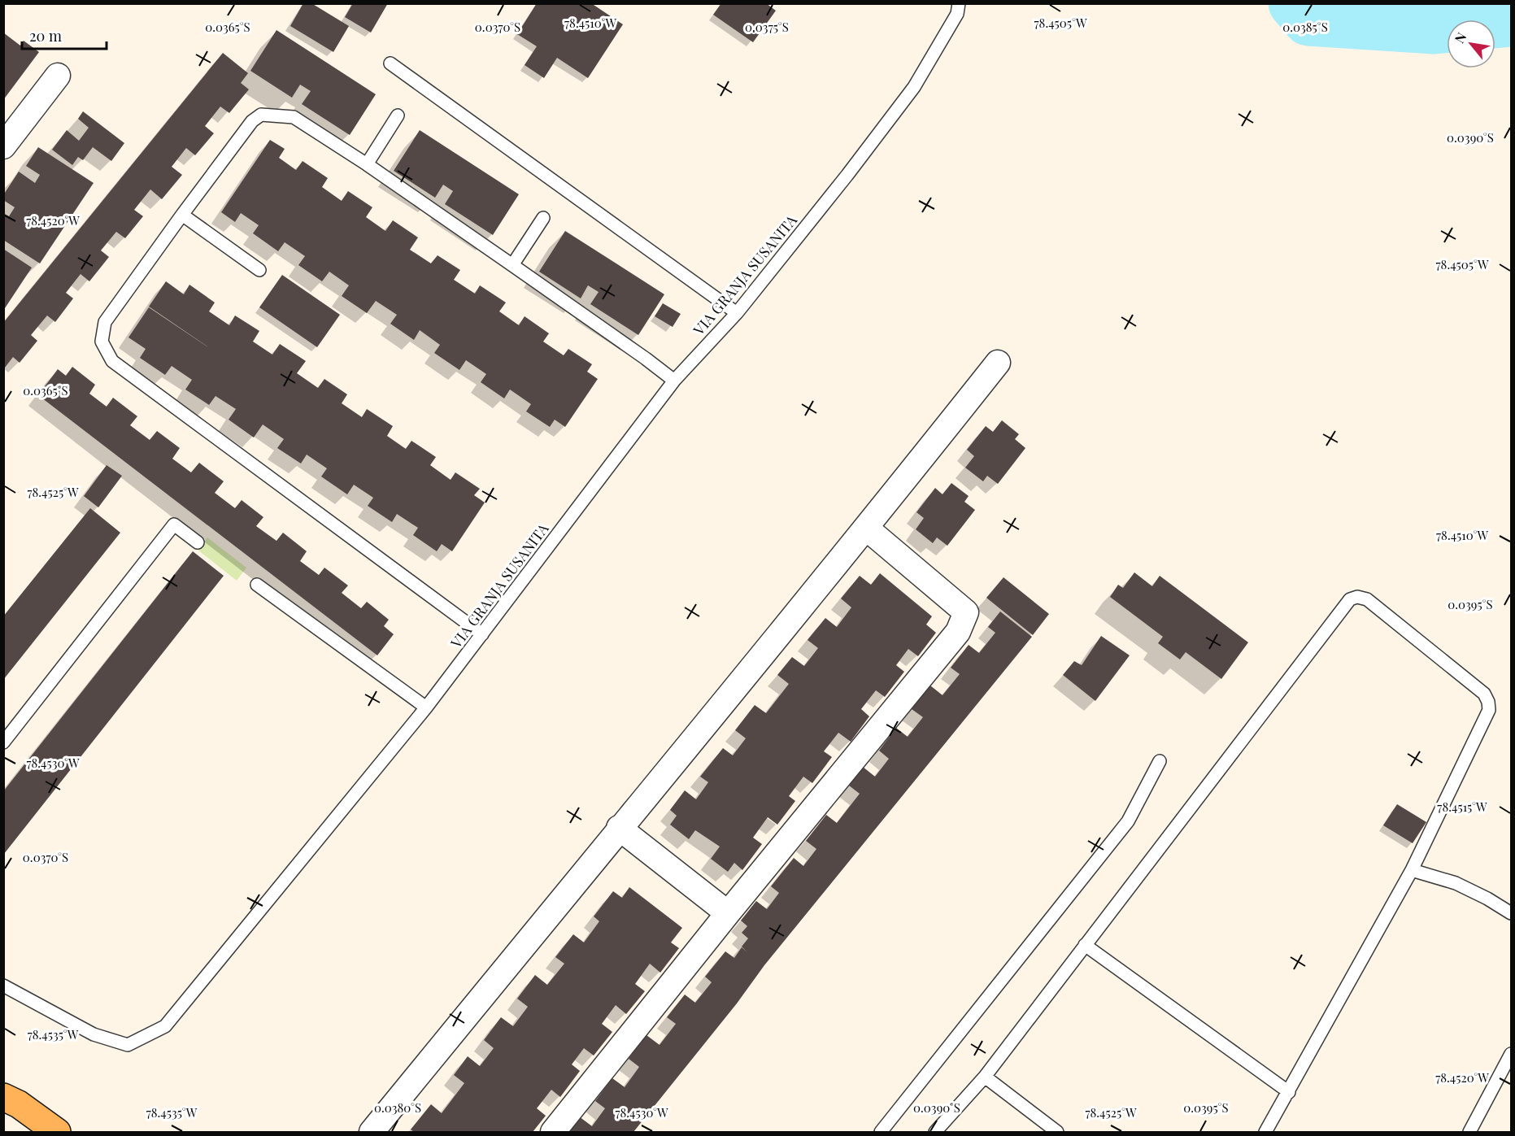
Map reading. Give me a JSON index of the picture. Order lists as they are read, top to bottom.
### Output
{
  "streets": {
    "lane": ["VIA GRANJA SUSANITA"]
  },
  "scale_bar": "20 m",
  "north": "top left",
  "coordinates": [
    "78.4510°W",
    "78.4505°W",
    "0.0365°S",
    "0.0370°S",
    "0.0375°S",
    "0.0385°S",
    "0.0390°S",
    "78.4520°W",
    "78.4525°W",
    "0.0395°S",
    "78.4530°W",
    "78.4515°W",
    "78.4535°W",
    "0.0380°S"
  ]
}
